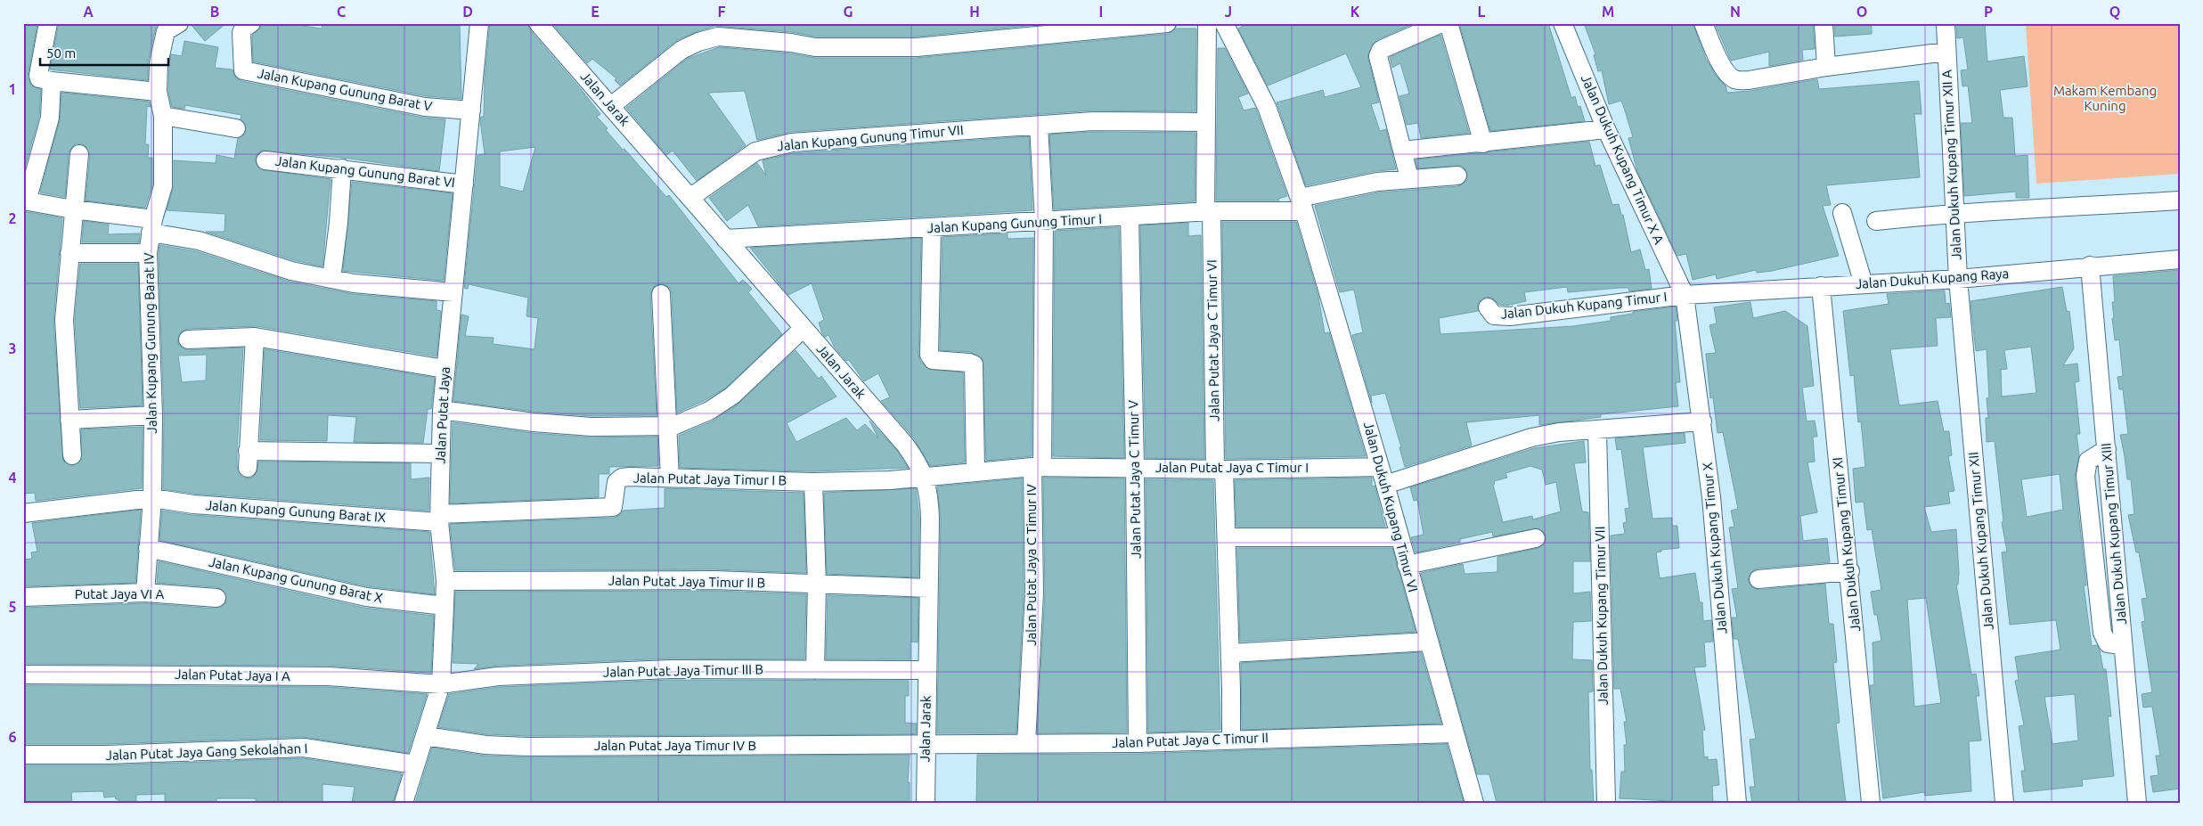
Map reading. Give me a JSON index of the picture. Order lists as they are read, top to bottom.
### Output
{
  "streets": {
    "street": [
      "Jalan Kupang Gunung Barat V",
      "Jalan Jarak",
      "Jalan Kupang Gunung Timur VII",
      "Jalan Dukuh Kupang Timur X A",
      "Jalan Dukuh Kupang Timur XII A",
      "Jalan Kupang Gunung Barat VI",
      "Jalan Kupang Gunung Timur I",
      "Jalan Dukuh Kupang Raya",
      "Jalan Dukuh Kupang Timur I",
      "Jalan Putat Jaya C Timur VI",
      "Jalan Kupang Gunung Barat IV",
      "Jalan Putat Jaya",
      "Jalan Putat Jaya C Timur I",
      "Jalan Putat Jaya Timur I B",
      "Jalan Putat Jaya C Timur V",
      "Jalan Dukuh Kupang Timur VI",
      "Jalan Kupang Gunung Barat IX",
      "Jalan Dukuh Kupang Timur XIII",
      "Jalan Dukuh Kupang Timur XII",
      "Jalan Dukuh Kupang Timur XI",
      "Jalan Dukuh Kupang Timur X",
      "Jalan Putat Jaya C Timur IV",
      "Jalan Kupang Gunung Barat X",
      "Jalan Putat Jaya Timur II B",
      "Putat Jaya VI A",
      "Jalan Dukuh Kupang Timur VII",
      "Jalan Putat Jaya Timur III B",
      "Jalan Putat Jaya I A",
      "Jalan Putat Jaya C Timur II",
      "Jalan Putat Jaya Timur IV B",
      "Jalan Putat Jaya Gang Sekolahan I"
    ]
  },
  "crossings": [
    ["Jalan Kupang Gunung Barat V", "Jalan Putat Jaya"],
    ["Jalan Jarak", "Jalan Kupang Gunung Timur VII"],
    ["Jalan Jarak", "Jalan Kupang Gunung Timur I"],
    ["Jalan Jarak", "Jalan Putat Jaya C Timur I"],
    ["Jalan Jarak", "Jalan Putat Jaya Timur I B"],
    ["Jalan Jarak", "Jalan Putat Jaya Timur II B"],
    ["Jalan Jarak", "Jalan Putat Jaya Timur III B"],
    ["Jalan Jarak", "Jalan Putat Jaya C Timur II"],
    ["Jalan Jarak", "Jalan Putat Jaya Timur IV B"],
    ["Jalan Kupang Gunung Timur VII", "Jalan Putat Jaya C Timur VI"],
    ["Jalan Dukuh Kupang Timur X A", "Jalan Dukuh Kupang Raya"],
    ["Jalan Dukuh Kupang Timur X A", "Jalan Dukuh Kupang Timur I"],
    ["Jalan Dukuh Kupang Timur X A", "Jalan Dukuh Kupang Timur X"],
    ["Jalan Dukuh Kupang Timur XII A", "Jalan Dukuh Kupang Raya"],
    ["Jalan Dukuh Kupang Timur XII A", "Jalan Dukuh Kupang Timur XII"],
    ["Jalan Kupang Gunung Barat VI", "Jalan Putat Jaya"],
    ["Jalan Kupang Gunung Timur I", "Jalan Putat Jaya C Timur VI"],
    ["Jalan Kupang Gunung Timur I", "Jalan Putat Jaya C Timur V"],
    ["Jalan Kupang Gunung Timur I", "Jalan Dukuh Kupang Timur VI"],
    ["Jalan Kupang Gunung Timur I", "Jalan Putat Jaya C Timur IV"],
    ["Jalan Dukuh Kupang Raya", "Jalan Dukuh Kupang Timur I"],
    ["Jalan Dukuh Kupang Raya", "Jalan Dukuh Kupang Timur XIII"],
    ["Jalan Dukuh Kupang Raya", "Jalan Dukuh Kupang Timur XII"],
    ["Jalan Dukuh Kupang Raya", "Jalan Dukuh Kupang Timur XI"],
    ["Jalan Dukuh Kupang Raya", "Jalan Dukuh Kupang Timur X"],
    ["Jalan Dukuh Kupang Timur I", "Jalan Dukuh Kupang Timur X"],
    ["Jalan Putat Jaya C Timur VI", "Jalan Putat Jaya C Timur I"],
    ["Jalan Putat Jaya C Timur VI", "Jalan Putat Jaya C Timur II"],
    ["Jalan Kupang Gunung Barat IV", "Jalan Kupang Gunung Barat IX"],
    ["Jalan Kupang Gunung Barat IV", "Jalan Kupang Gunung Barat X"],
    ["Jalan Kupang Gunung Barat IV", "Putat Jaya VI A"],
    ["Jalan Putat Jaya", "Jalan Putat Jaya Timur I B"],
    ["Jalan Putat Jaya", "Jalan Kupang Gunung Barat IX"],
    ["Jalan Putat Jaya", "Jalan Kupang Gunung Barat X"],
    ["Jalan Putat Jaya", "Jalan Putat Jaya Timur II B"],
    ["Jalan Putat Jaya", "Jalan Putat Jaya Timur III B"],
    ["Jalan Putat Jaya", "Jalan Putat Jaya I A"],
    ["Jalan Putat Jaya", "Jalan Putat Jaya Timur IV B"],
    ["Jalan Putat Jaya", "Jalan Putat Jaya Gang Sekolahan I"],
    ["Jalan Putat Jaya C Timur I", "Jalan Putat Jaya Timur I B"],
    ["Jalan Putat Jaya C Timur I", "Jalan Putat Jaya C Timur V"],
    ["Jalan Putat Jaya C Timur I", "Jalan Dukuh Kupang Timur VI"],
    ["Jalan Putat Jaya C Timur I", "Jalan Putat Jaya C Timur IV"],
    ["Jalan Putat Jaya Timur I B", "Jalan Kupang Gunung Barat IX"],
    ["Jalan Putat Jaya C Timur V", "Jalan Putat Jaya C Timur II"],
    ["Jalan Dukuh Kupang Timur VI", "Jalan Putat Jaya C Timur II"],
    ["Jalan Putat Jaya C Timur IV", "Jalan Putat Jaya C Timur II"],
    ["Jalan Putat Jaya Timur III B", "Jalan Putat Jaya I A"],
    ["Jalan Putat Jaya C Timur II", "Jalan Putat Jaya Timur IV B"]
  ],
  "parks": ["Makam Kembang Kuning"],
  "scale_bar": "50 m",
  "grid": {
    "columns": [
      "A",
      "B",
      "C",
      "D",
      "E",
      "F",
      "G",
      "H",
      "I",
      "J",
      "K",
      "L",
      "M",
      "N",
      "O",
      "P",
      "Q"
    ],
    "rows": [
      "1",
      "2",
      "3",
      "4",
      "5",
      "6"
    ]
  }
}
